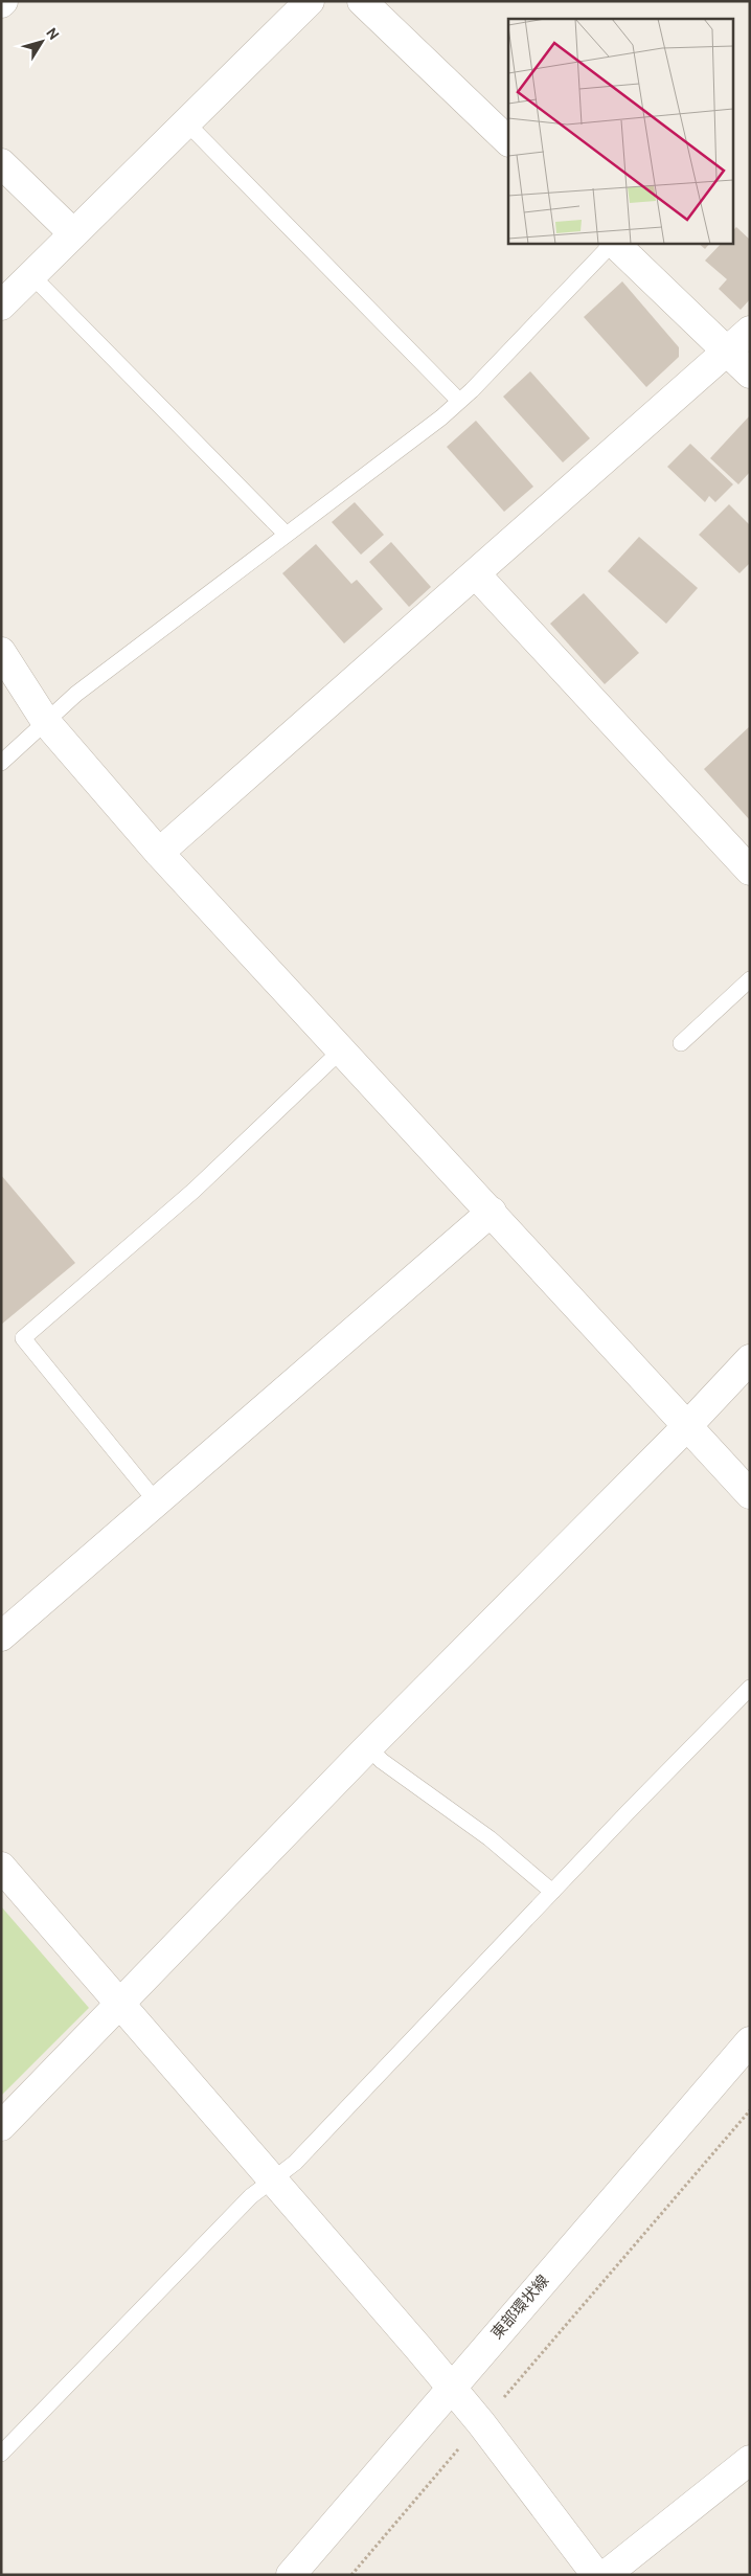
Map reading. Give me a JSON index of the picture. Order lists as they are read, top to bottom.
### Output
{
  "streets": {
    "street": ["東部環状線"]
  },
  "north": "top right"
}
